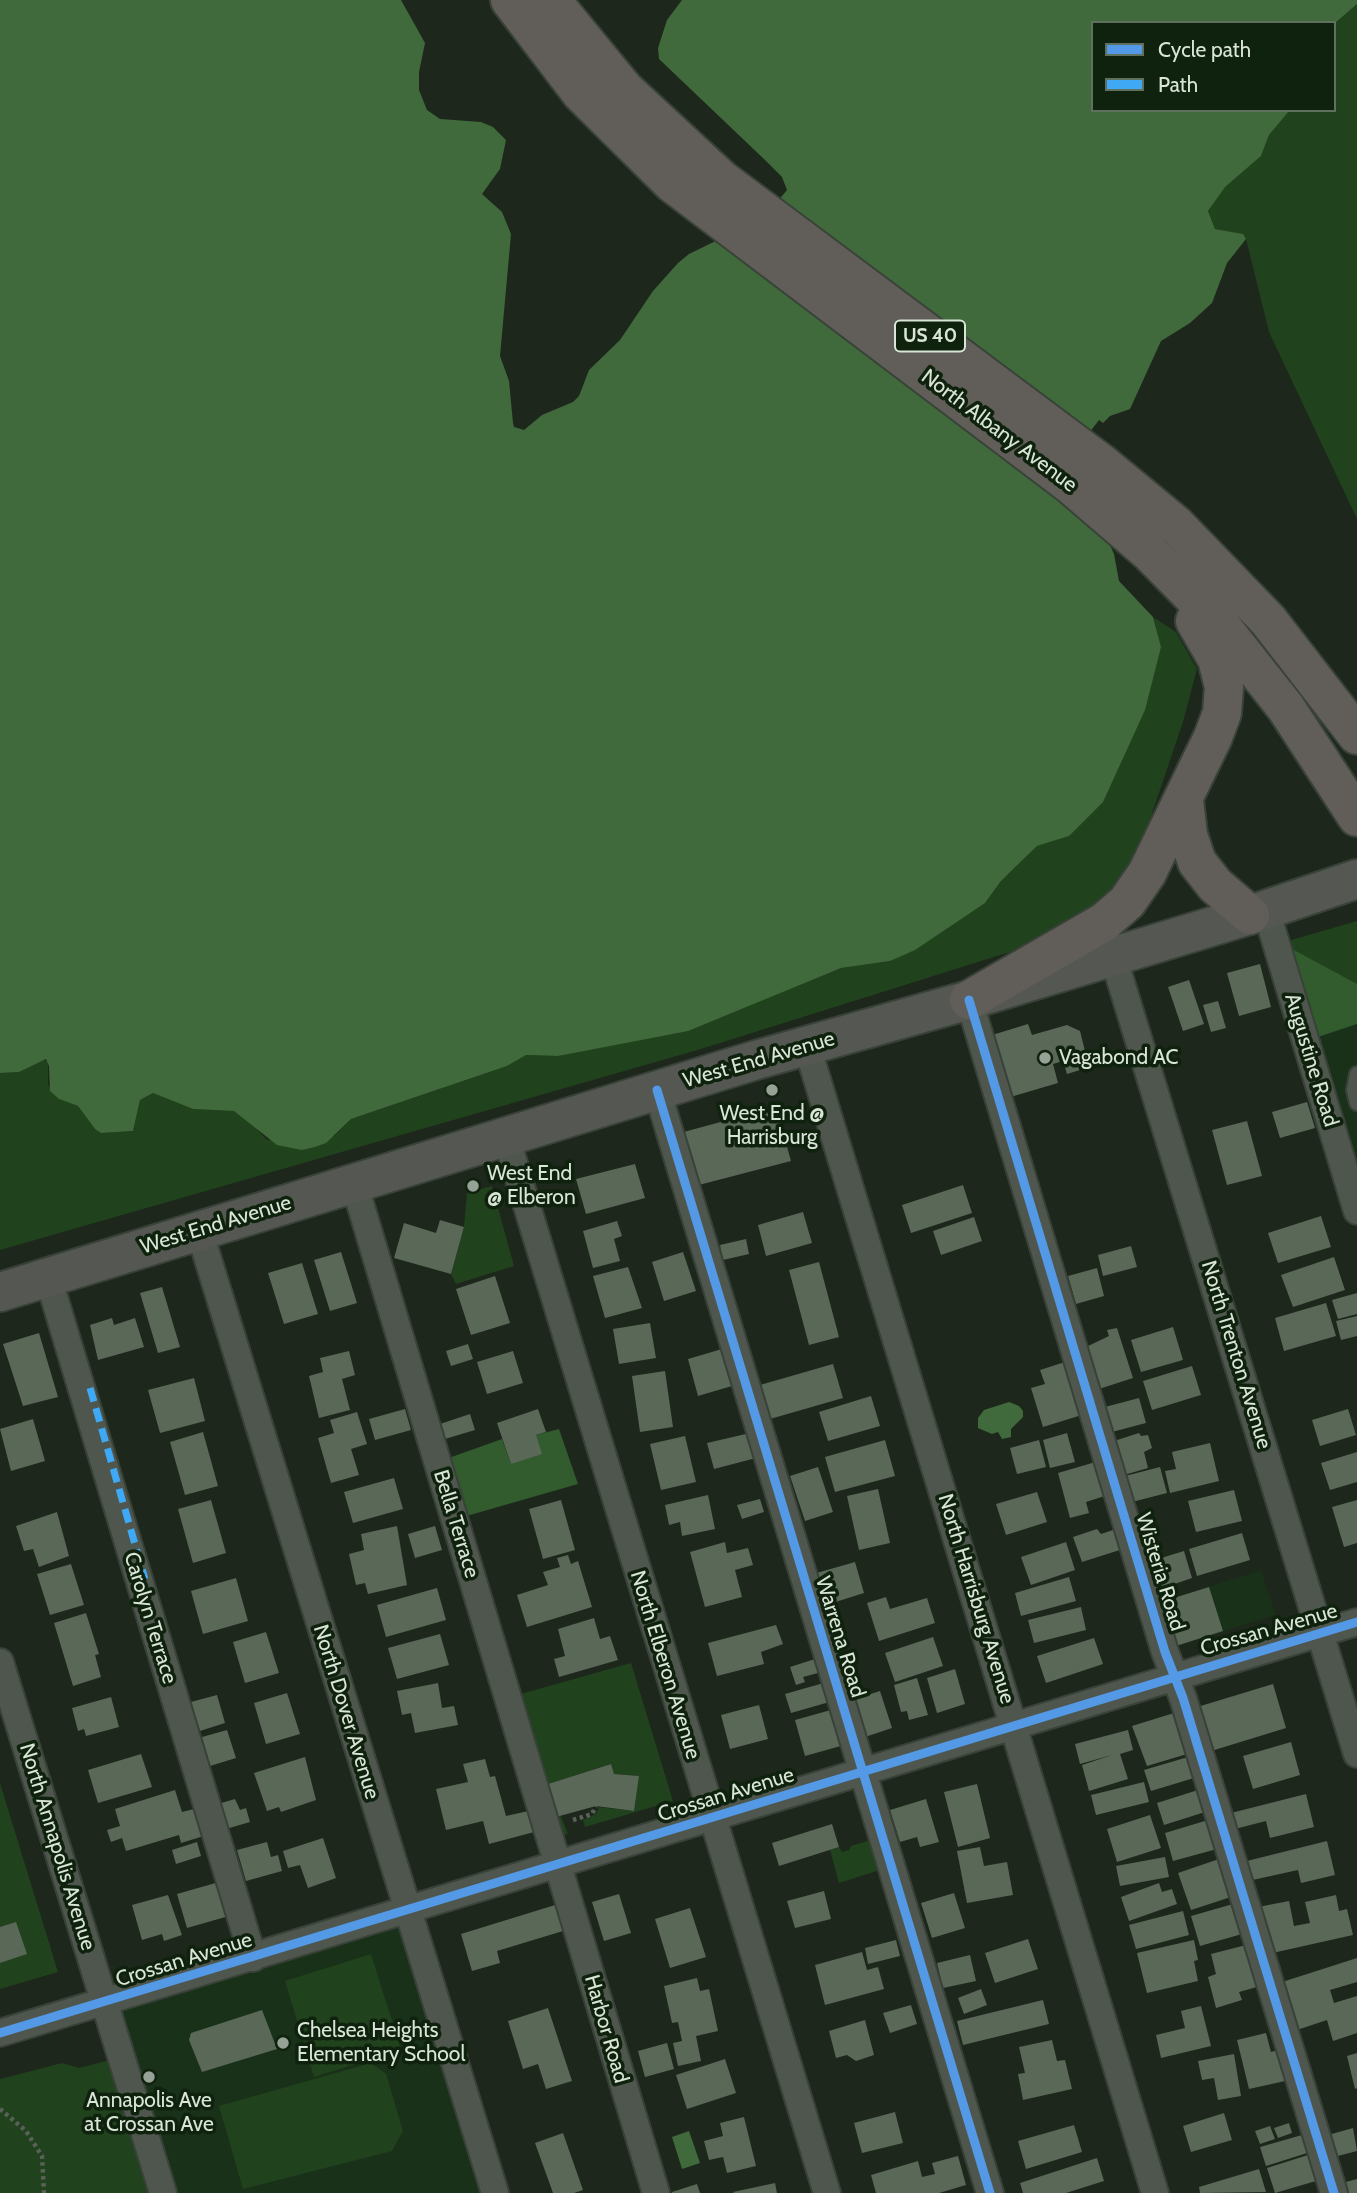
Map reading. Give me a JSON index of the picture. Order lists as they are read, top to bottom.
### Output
{
  "streets": {
    "highway": ["US 40", "North Albany Avenue"],
    "main road": ["West End Avenue"],
    "street": [
      "Augustine Road",
      "North Trenton Avenue",
      "Bella Terrace",
      "Wisteria Road",
      "North Harrisburg Avenue",
      "Carolyn Terrace",
      "Crossan Avenue",
      "Warrena Road",
      "North Elberon Avenue",
      "North Dover Avenue",
      "North Annapolis Avenue",
      "Harbor Road"
    ]
  },
  "crossings": [
    ["West End Avenue", "Augustine Road"],
    ["West End Avenue", "North Trenton Avenue"],
    ["West End Avenue", "Bella Terrace"],
    ["West End Avenue", "Wisteria Road"],
    ["West End Avenue", "North Harrisburg Avenue"],
    ["West End Avenue", "Carolyn Terrace"],
    ["West End Avenue", "Warrena Road"],
    ["West End Avenue", "North Elberon Avenue"],
    ["West End Avenue", "North Dover Avenue"],
    ["North Trenton Avenue", "Crossan Avenue"],
    ["Bella Terrace", "Crossan Avenue"],
    ["Bella Terrace", "Harbor Road"],
    ["Wisteria Road", "Crossan Avenue"],
    ["North Harrisburg Avenue", "Crossan Avenue"],
    ["Carolyn Terrace", "Crossan Avenue"],
    ["Crossan Avenue", "Warrena Road"],
    ["Crossan Avenue", "North Elberon Avenue"],
    ["Crossan Avenue", "North Dover Avenue"],
    ["Crossan Avenue", "North Annapolis Avenue"],
    ["Crossan Avenue", "Harbor Road"]
  ],
  "places": [
    "Vagabond AC",
    "West End @ Harrisburg",
    "West End @ Elberon",
    "Chelsea Heights Elementary School",
    "Annapolis Ave at Crossan Ave"
  ],
  "legend": ["Cycle path", "Path"]
}
